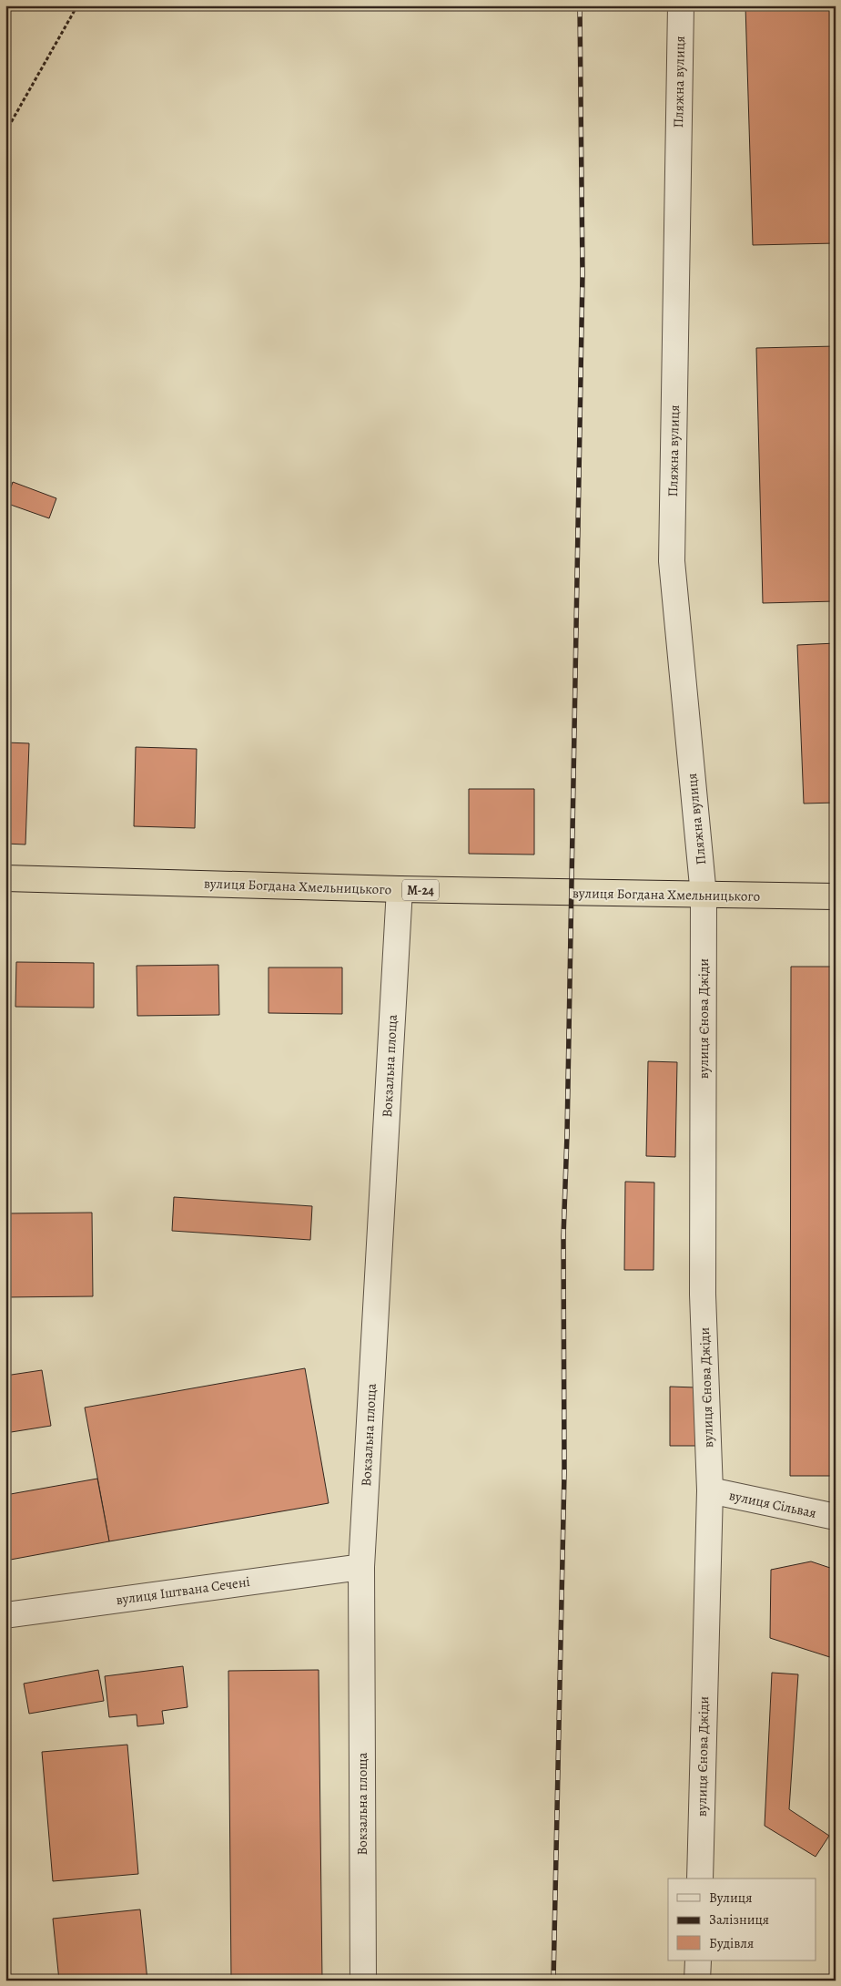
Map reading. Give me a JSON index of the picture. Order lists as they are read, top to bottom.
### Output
{
  "streets": {
    "highway": ["вулиця Богдана Хмельницького", "М-24"],
    "street": [
      "Пляжна вулиця",
      "вулиця Єнова Джіди",
      "Вокзальна площа",
      "вулиця Сільвая",
      "вулиця Іштвана Сечені"
    ]
  },
  "crossings": [
    ["Пляжна вулиця", "вулиця Богдана Хмельницького"],
    ["Пляжна вулиця", "вулиця Єнова Джіди"],
    ["вулиця Богдана Хмельницького", "вулиця Єнова Джіди"],
    ["вулиця Богдана Хмельницького", "Вокзальна площа"],
    ["вулиця Єнова Джіди", "вулиця Сільвая"],
    ["Вокзальна площа", "вулиця Іштвана Сечені"]
  ],
  "legend": ["Вулиця", "Залізниця", "Будівля"]
}
